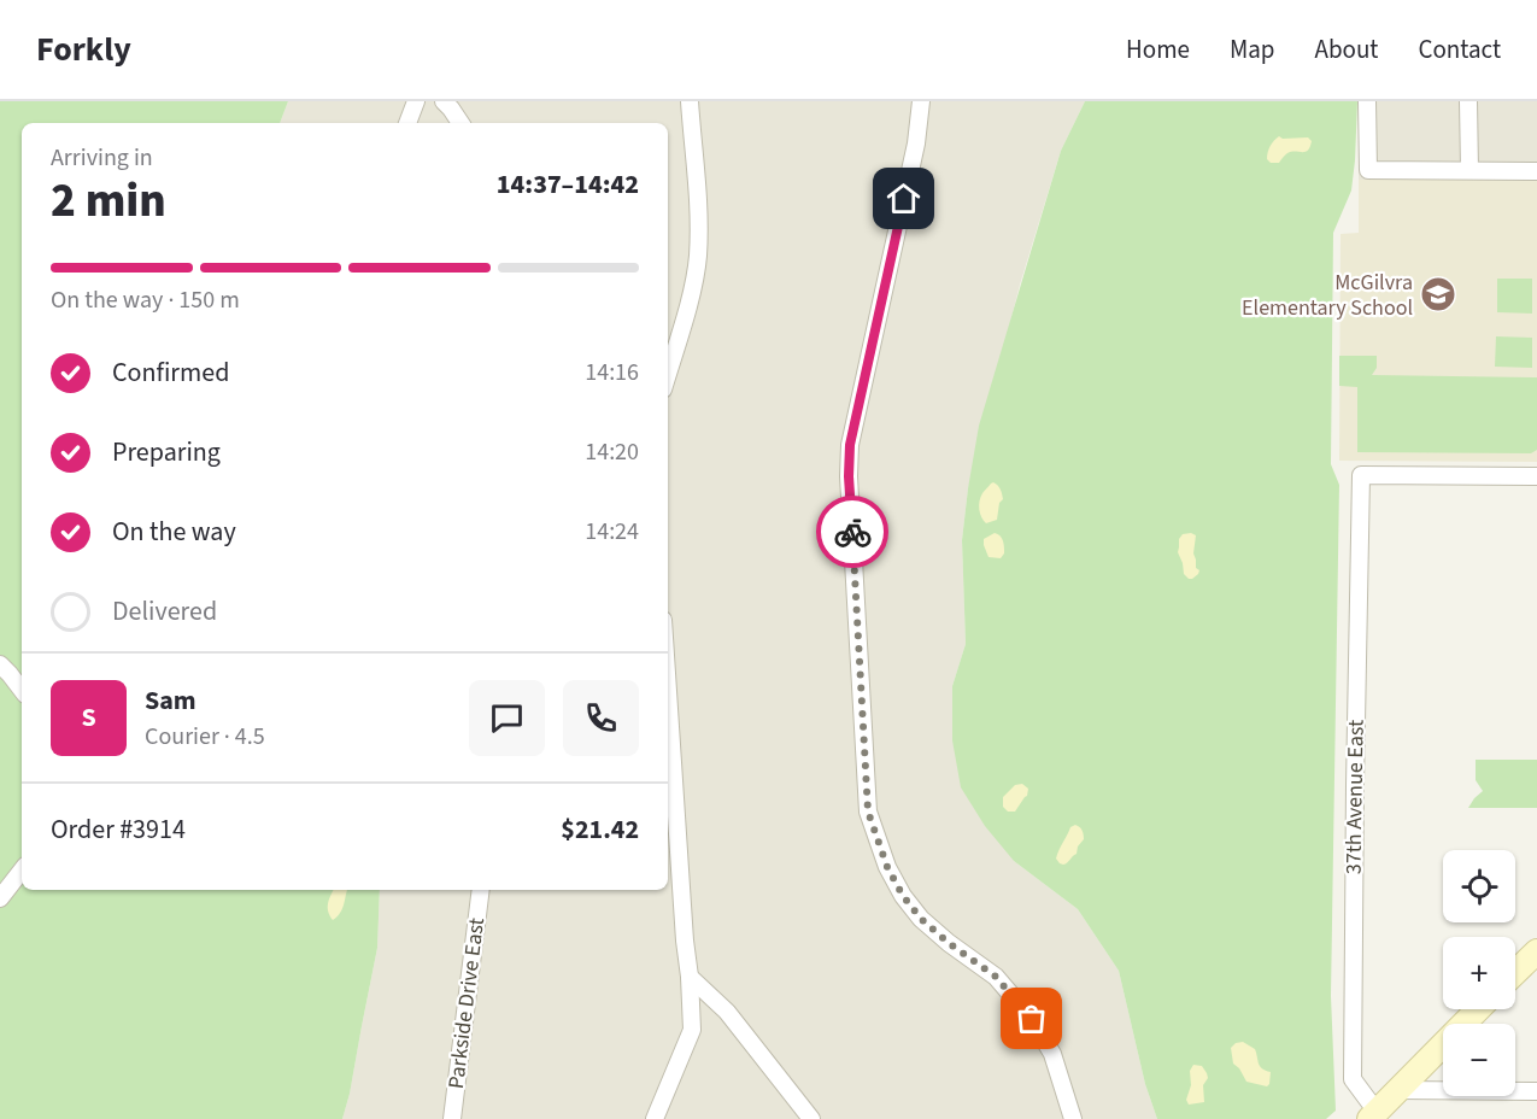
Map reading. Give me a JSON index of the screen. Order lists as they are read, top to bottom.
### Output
{
  "streets": {
    "street": ["37th Avenue East", "Parkside Drive East"]
  },
  "places": {
    "school or university": ["McGilvra Elementary School"]
  },
  "page": {
    "header": "Forkly",
    "nav": [
      "Home",
      "Map",
      "About",
      "Contact"
    ],
    "heading": ["2 min", "Arriving in", "14:37–14:42"],
    "panel": [
      "Sam",
      "Courier · 4.5",
      "Order #3914",
      "$21.42"
    ],
    "bar": "On the way · 150 m",
    "list": [
      ["Confirmed", "14:16"],
      ["Preparing", "14:20"],
      ["On the way", "14:24"],
      "Delivered"
    ],
    "round": "S",
    "map_buttons": ["+", "−"]
  }
}
